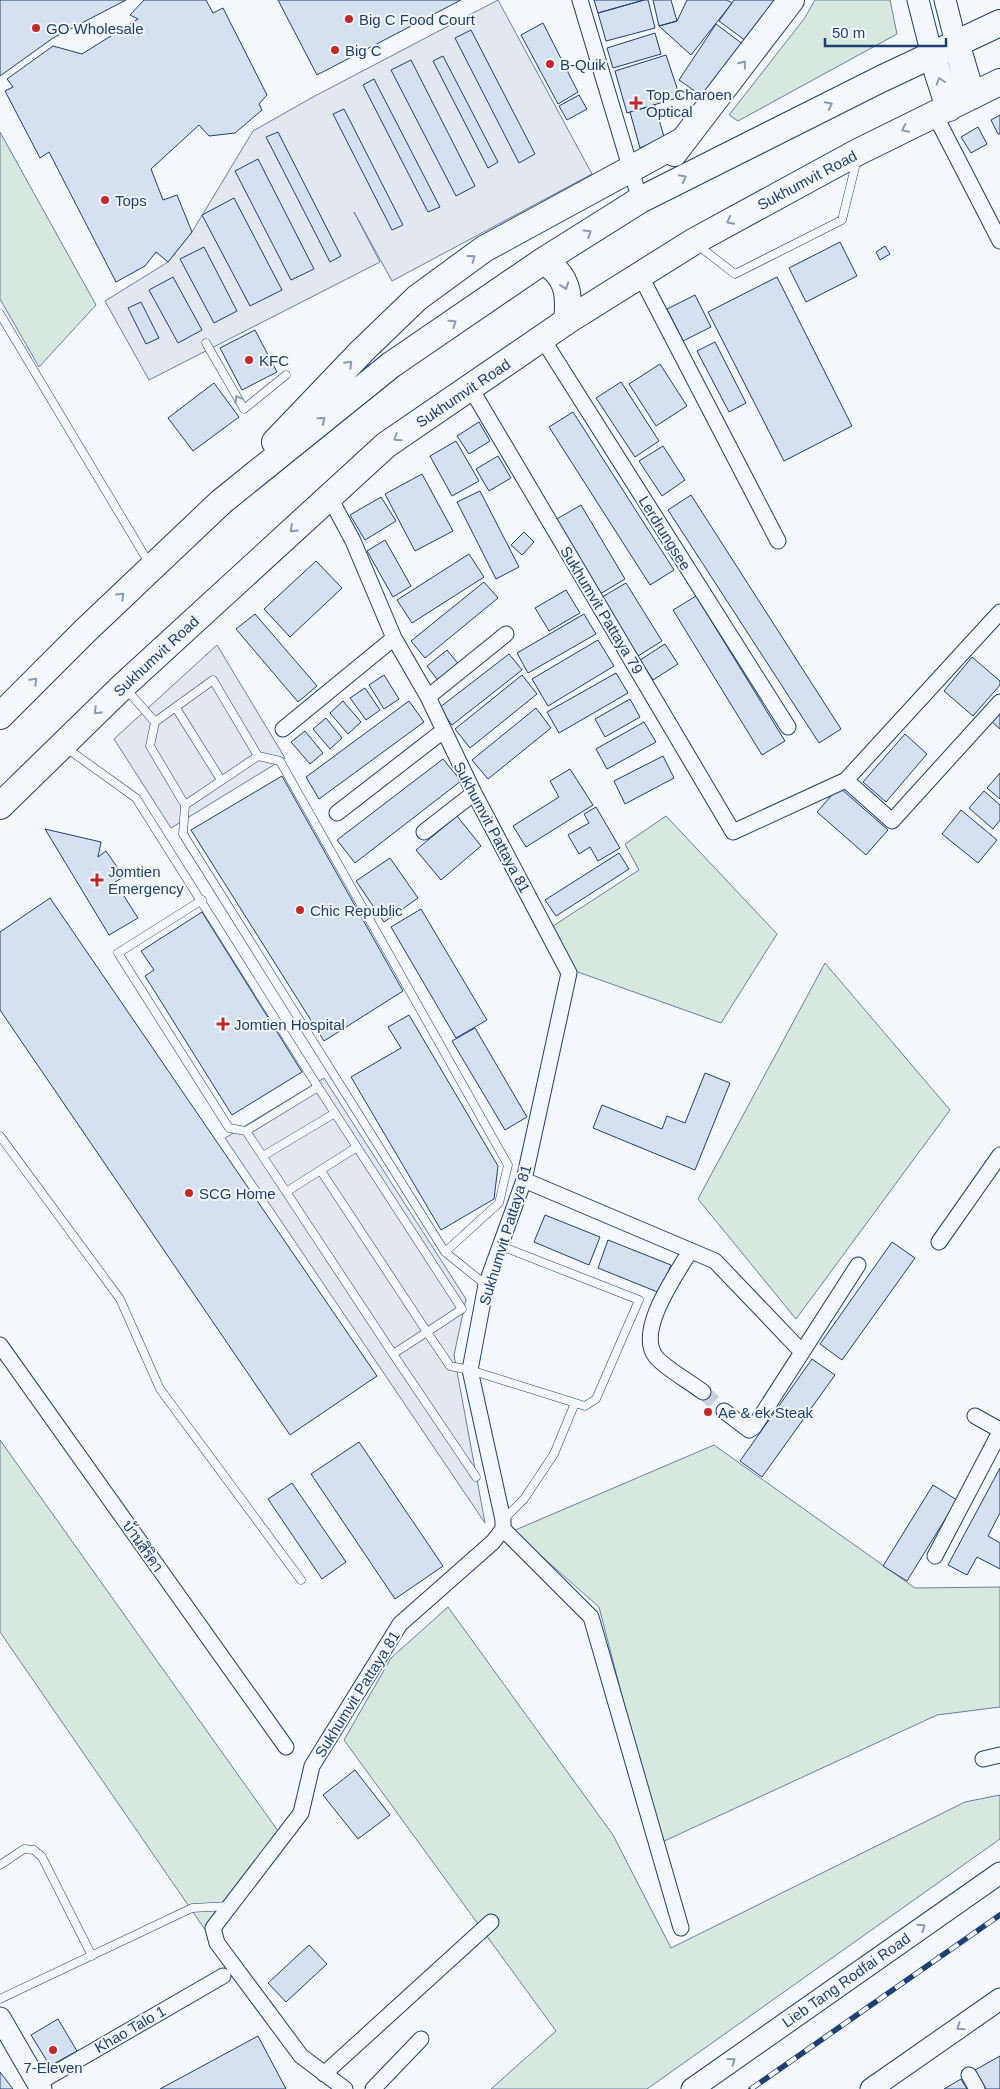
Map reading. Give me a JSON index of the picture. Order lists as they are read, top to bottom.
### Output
{
  "streets": {
    "highway": ["Sukhumvit Road"],
    "street": [
      "Lerdrungsee",
      "Sukhumvit Pattaya 79",
      "Sukhumvit Pattaya 81",
      "บ้านสิริคา",
      "Lieb Tang Rodfai Road",
      "Khao Talo 1"
    ]
  },
  "crossings": [
    ["Sukhumvit Road", "Lerdrungsee"],
    ["Sukhumvit Road", "Sukhumvit Pattaya 79"],
    ["Sukhumvit Road", "Sukhumvit Pattaya 81"]
  ],
  "places": {
    "other": [
      "Big C Food Court",
      "GO Wholesale",
      "Big C",
      "B-Quik",
      "Tops",
      "KFC",
      "Chic Republic",
      "SCG Home",
      "Ae & ek Steak",
      "7-Eleven"
    ],
    "health": ["Top Charoen Optical", "Jomtien Emergency", "Jomtien Hospital"]
  },
  "scale_bar": "50 m"
}
